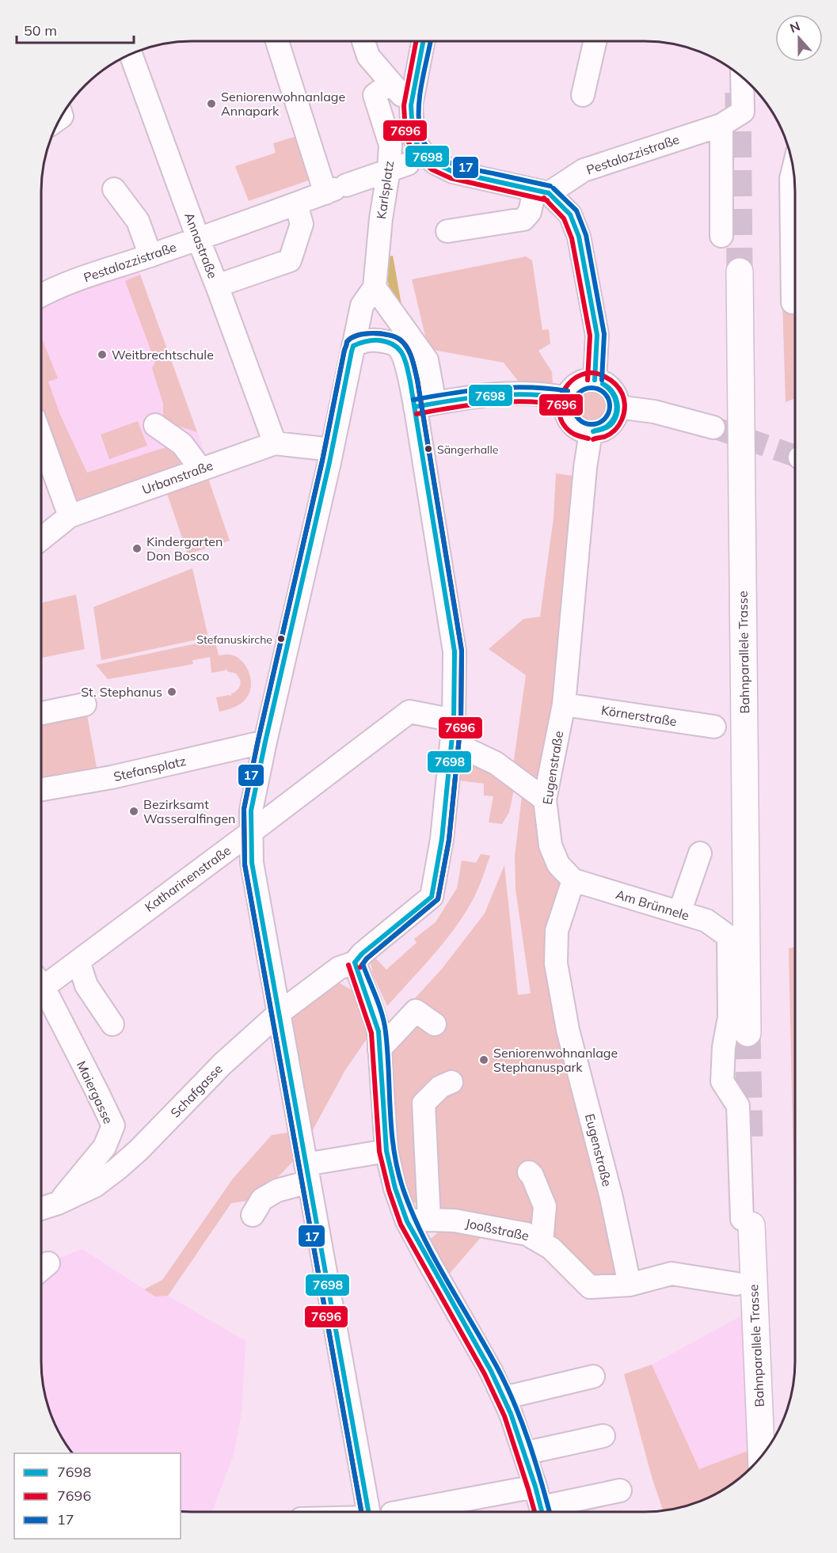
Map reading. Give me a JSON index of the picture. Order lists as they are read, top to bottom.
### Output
{
  "streets": {
    "main road": ["Bahnparallele Trasse"],
    "street": [
      "Pestalozzistraße",
      "Karlsplatz",
      "Annastraße",
      "Urbanstraße",
      "Körnerstraße",
      "Eugenstraße",
      "Stefansplatz",
      "Katharinenstraße",
      "Am Brünnele",
      "Schafgasse",
      "Maiergasse",
      "Jooßstraße"
    ]
  },
  "crossings": [
    ["Pestalozzistraße", "Karlsplatz"],
    ["Pestalozzistraße", "Annastraße"],
    ["Karlsplatz", "Urbanstraße"],
    ["Karlsplatz", "Stefansplatz"],
    ["Karlsplatz", "Katharinenstraße"],
    ["Karlsplatz", "Schafgasse"],
    ["Annastraße", "Urbanstraße"],
    ["Bahnparallele Trasse", "Am Brünnele"],
    ["Körnerstraße", "Eugenstraße"],
    ["Eugenstraße", "Am Brünnele"],
    ["Eugenstraße", "Jooßstraße"],
    ["Schafgasse", "Maiergasse"]
  ],
  "places": [
    "Seniorenwohnanlage Annapark",
    "Weitbrechtschule",
    "Sängerhalle",
    "Kindergarten Don Bosco",
    "Stefanuskirche",
    "St. Stephanus",
    "Bezirksamt Wasseralfingen",
    "Seniorenwohnanlage Stephanuspark"
  ],
  "lines": ["transit line 7698", "transit line 7696", "transit line 17"],
  "legend": ["7698", "7696", "17"],
  "scale_bar": "50 m",
  "north": "top"
}
